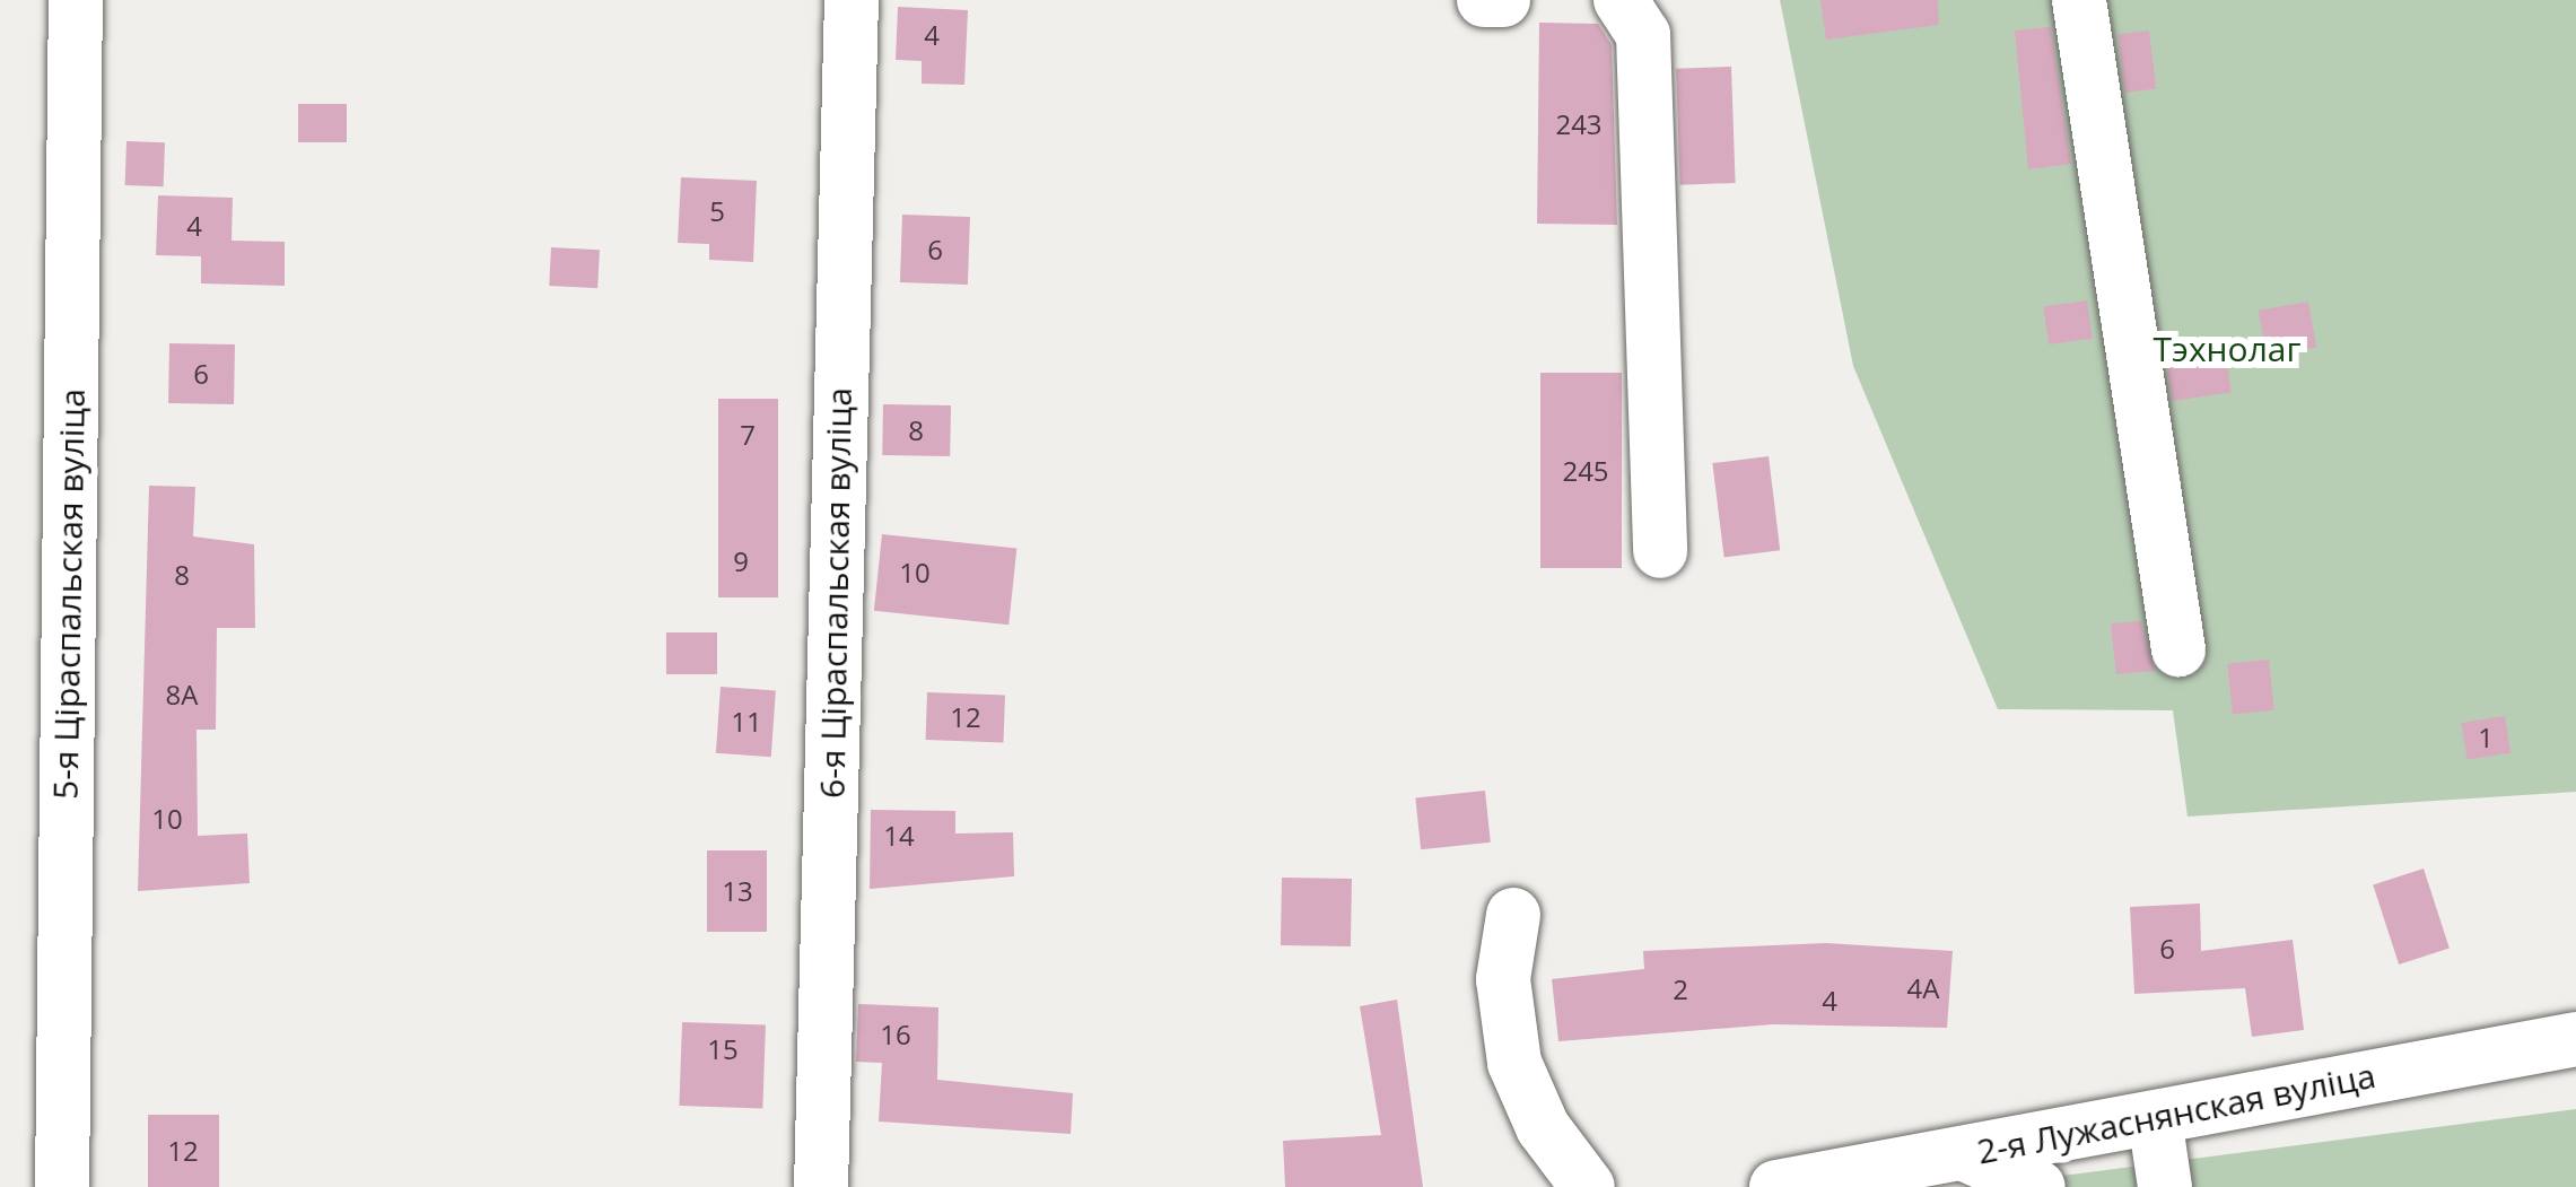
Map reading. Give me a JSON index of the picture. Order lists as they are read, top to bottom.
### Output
{
  "streets": {
    "street": ["6-я Ціраспальская вуліца", "5-я Ціраспальская вуліца", "2-я Лужаснянская вуліца"]
  },
  "parks": ["Тэхнолаг"],
  "house_numbers": [
    "4",
    "243",
    "5",
    "4",
    "6",
    "6",
    "8",
    "7",
    "245",
    "9",
    "10",
    "8",
    "8А",
    "12",
    "11",
    "1",
    "10",
    "14",
    "13",
    "6",
    "4А",
    "2",
    "4",
    "16",
    "15",
    "12"
  ]
}
